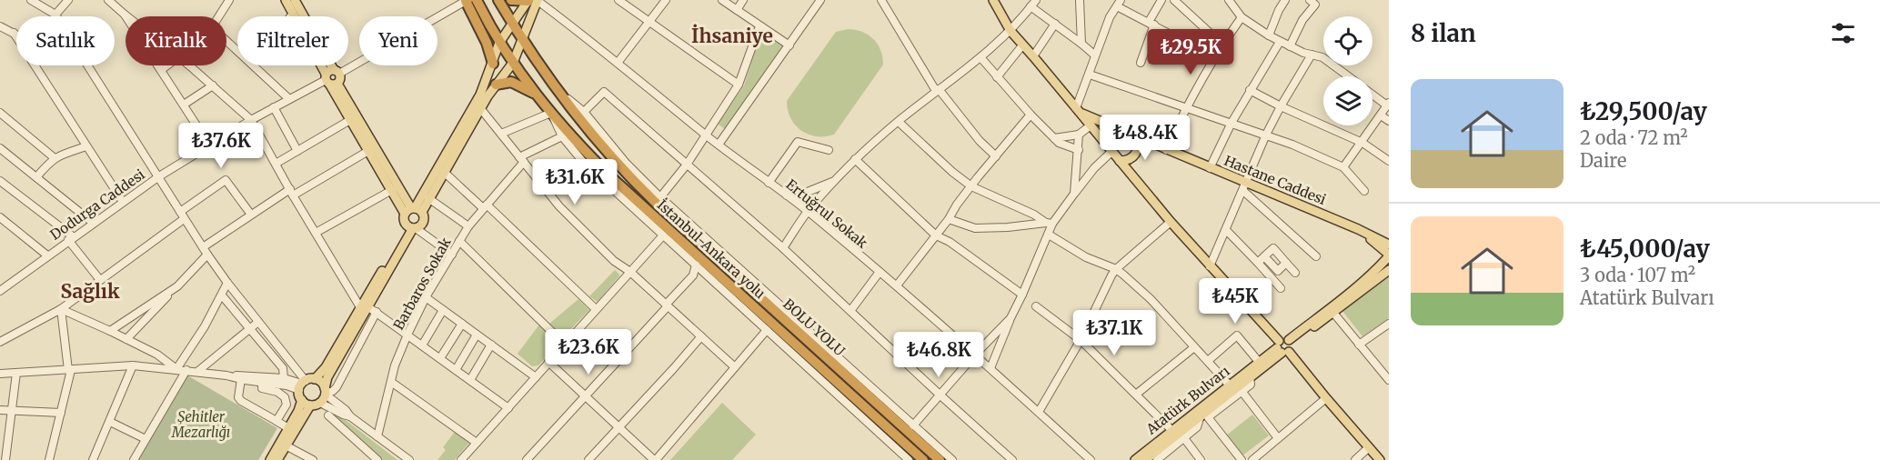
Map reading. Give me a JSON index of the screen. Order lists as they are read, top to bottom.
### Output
{
  "streets": {
    "highway": ["İstanbul-Ankara yolu", "BOLU YOLU"],
    "main road": ["Hastane Caddesi", "Atatürk Bulvarı"],
    "street": ["Dodurga Caddesi", "Ertuğrul Sokak", "Barbaros Sokak"]
  },
  "districts": ["İhsaniye", "Sağlık"],
  "parks": ["Şehitler Mezarlığı"],
  "page": {
    "heading": "8 ilan",
    "chip": [
      "Satılık",
      "Kiralık",
      "Filtreler",
      "Yeni"
    ],
    "price": [
      "₺29.5K",
      "₺48.4K",
      "₺37.6K",
      "₺31.6K",
      "₺45K",
      "₺37.1K",
      "₺23.6K",
      "₺46.8K"
    ],
    "list": [
      {
        "name": "₺29,500/ay",
        "note": "2 oda · 72 m² · Daire"
      },
      {
        "name": "₺45,000/ay",
        "note": "3 oda · 107 m² · Atatürk Bulvarı"
      }
    ]
  }
}
